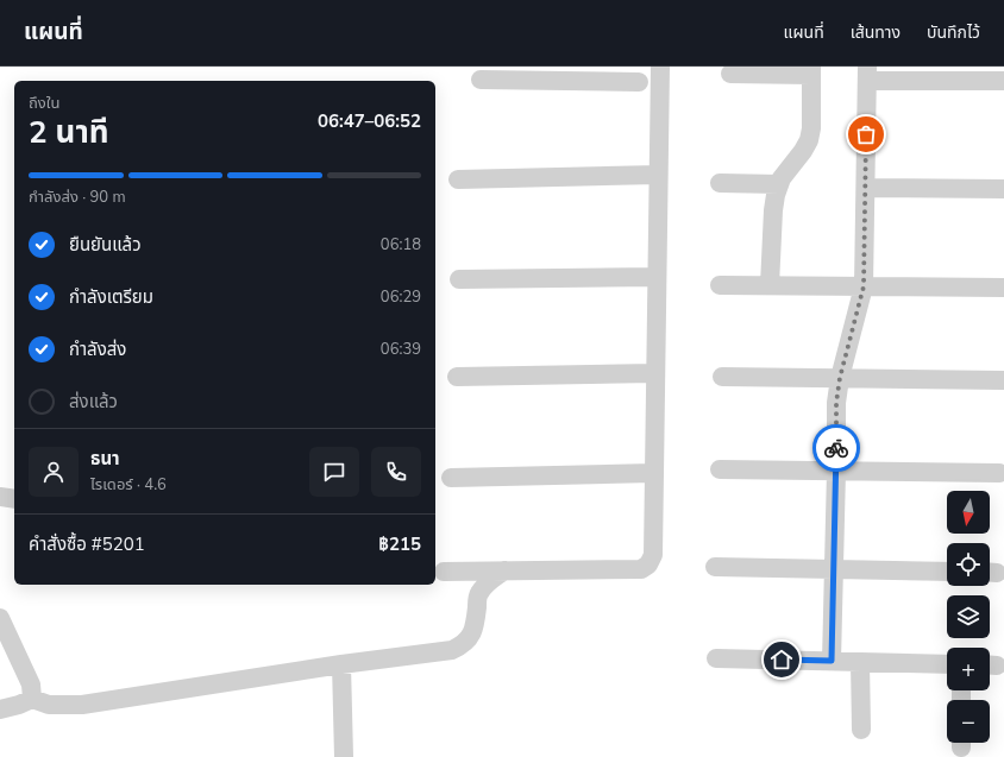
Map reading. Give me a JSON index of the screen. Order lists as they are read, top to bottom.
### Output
{
  "north": "bottom",
  "page": {
    "header": "แผนที่",
    "nav": ["แผนที่", "เส้นทาง", "บันทึกไว้"],
    "heading": ["2 นาที", "ถึงใน", "06:47–06:52"],
    "panel": [
      "ธนา",
      "ไรเดอร์ · 4.6",
      "คำสั่งซื้อ #5201",
      "฿215"
    ],
    "bar": "กำลังส่ง · 90 m",
    "list": [
      ["ยืนยันแล้ว", "06:18"],
      ["กำลังเตรียม", "06:29"],
      ["กำลังส่ง", "06:39"],
      "ส่งแล้ว"
    ],
    "map_buttons": ["+", "−"]
  }
}
